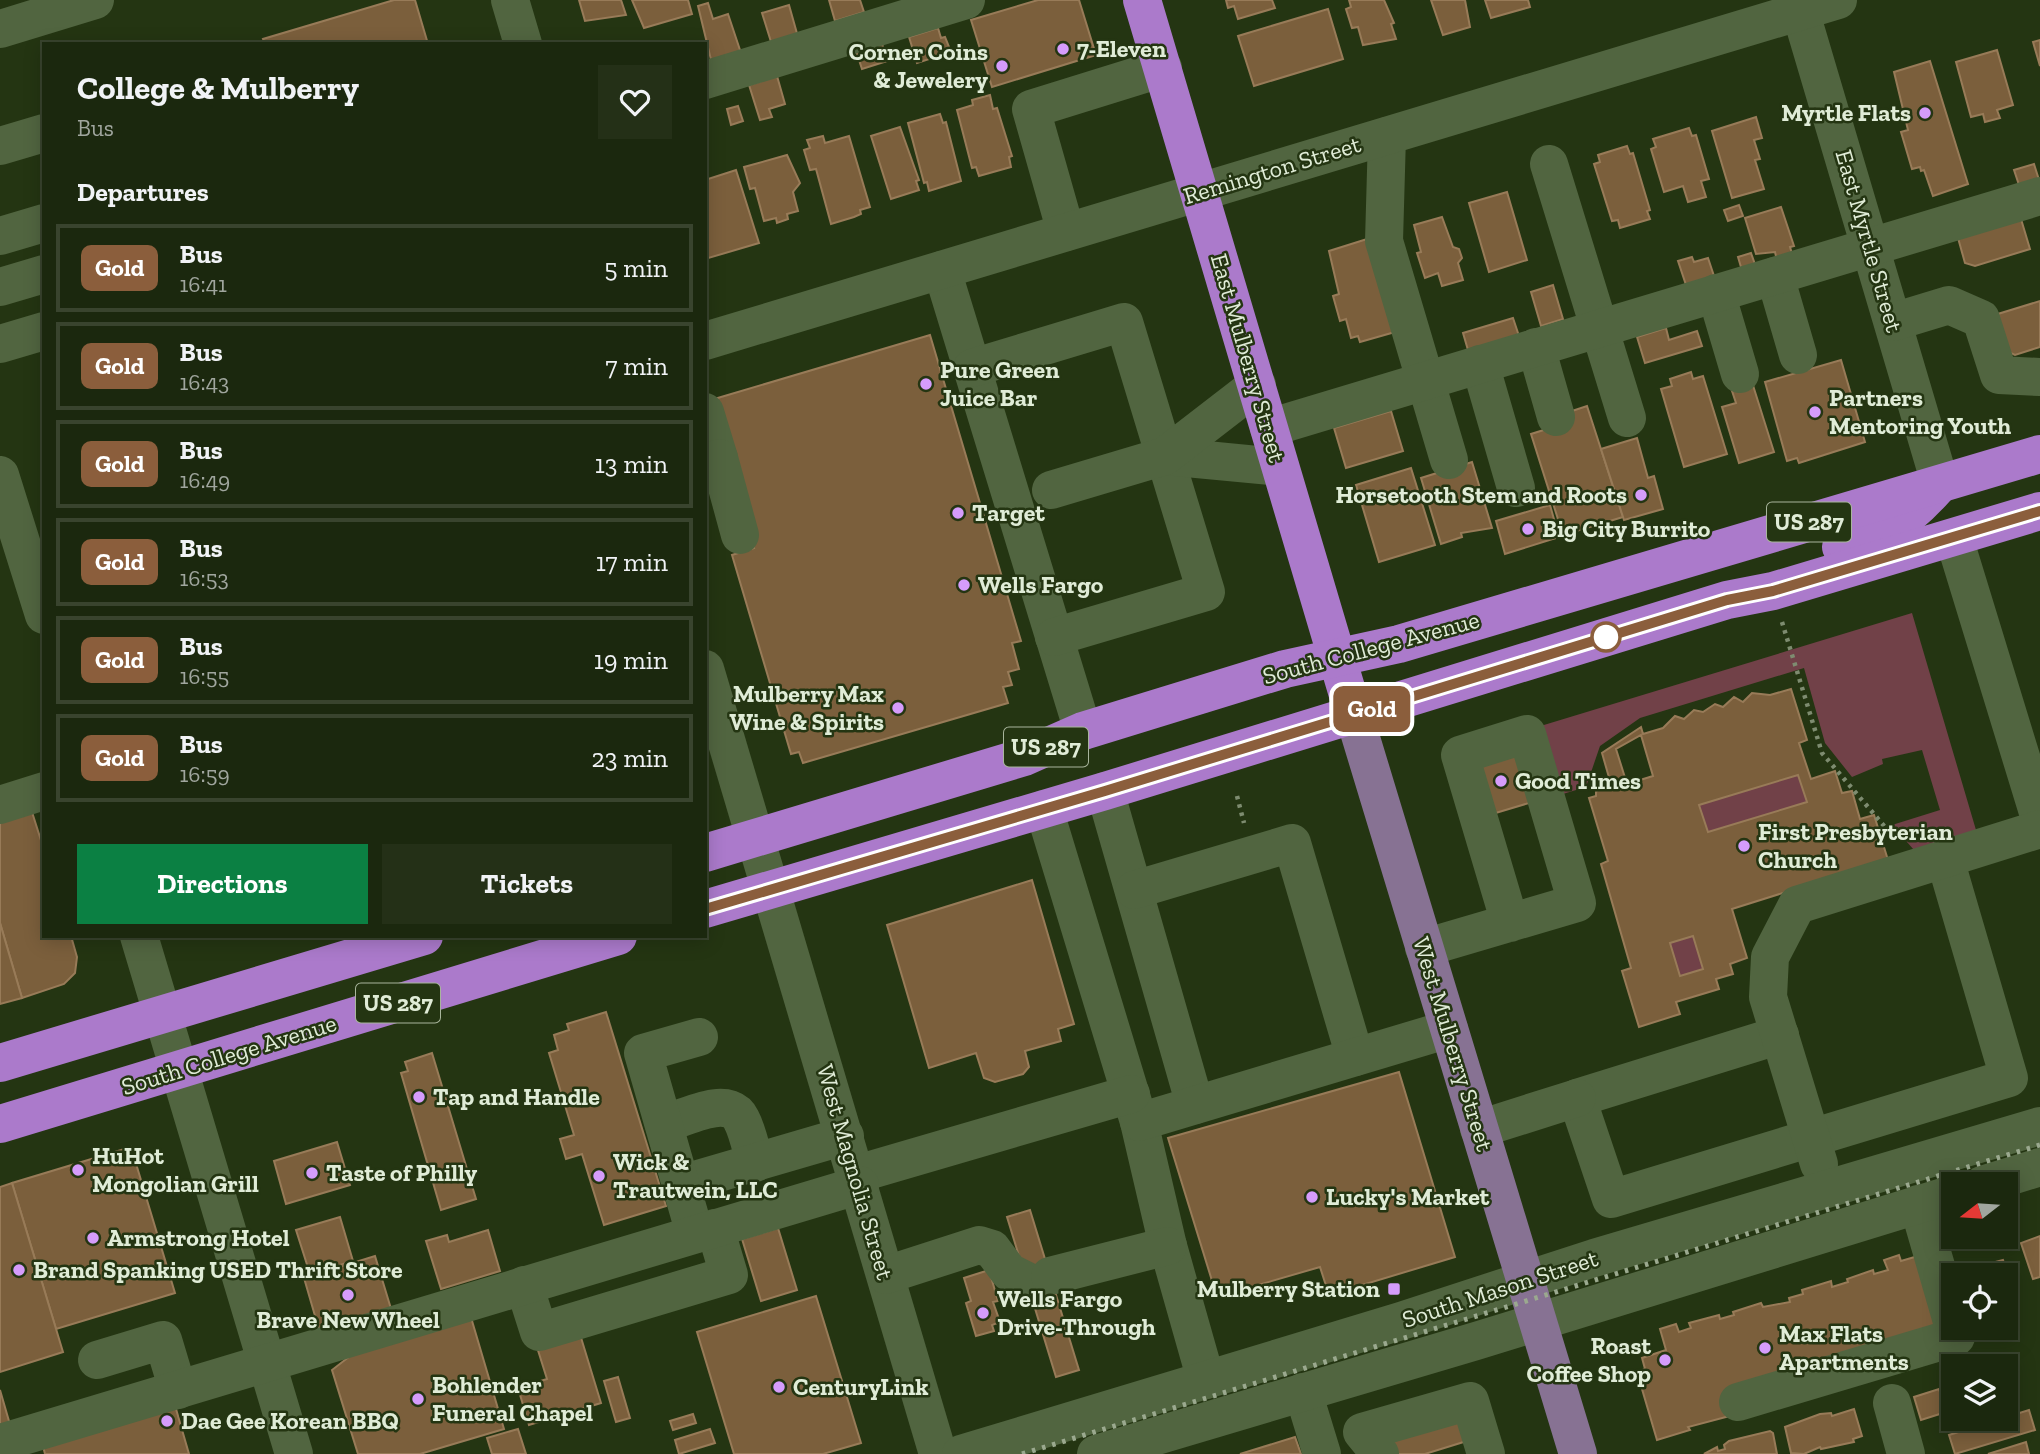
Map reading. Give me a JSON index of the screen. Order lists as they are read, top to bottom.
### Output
{
  "streets": {
    "highway": ["East Mulberry Street", "US 287", "South College Avenue"],
    "main road": ["West Mulberry Street"],
    "street": [
      "Remington Street",
      "East Myrtle Street",
      "West Magnolia Street",
      "South Mason Street"
    ]
  },
  "crossings": [
    ["Remington Street", "East Myrtle Street"],
    ["Remington Street", "East Mulberry Street"],
    ["East Myrtle Street", "South College Avenue"],
    ["East Mulberry Street", "US 287"],
    ["East Mulberry Street", "South College Avenue"],
    ["East Mulberry Street", "West Mulberry Street"],
    ["US 287", "West Mulberry Street"],
    ["US 287", "West Magnolia Street"],
    ["South College Avenue", "West Magnolia Street"],
    ["West Mulberry Street", "South Mason Street"]
  ],
  "places": {
    "other": [
      "7-Eleven",
      "Corner Coins & Jewelery",
      "Myrtle Flats",
      "Pure Green Juice Bar",
      "Partners Mentoring Youth",
      "Horsetooth Stem and Roots",
      "Target",
      "Big City Burrito",
      "Wells Fargo",
      "Mulberry Max Wine & Spirits",
      "Good Times",
      "First Presbyterian Church",
      "Tap and Handle",
      "HuHot Mongolian Grill",
      "Taste of Philly",
      "Wick & Trautwein, LLC",
      "Lucky's Market",
      "Armstrong Hotel",
      "Brand Spanking USED Thrift Store",
      "Brave New Wheel",
      "Wells Fargo Drive-Through",
      "Max Flats Apartments",
      "Roast Coffee Shop",
      "CenturyLink",
      "Bohlender Funeral Chapel",
      "Dae Gee Korean BBQ"
    ],
    "transit": ["Mulberry Station"]
  },
  "lines": ["bus line Gold"],
  "north": "left",
  "page": {
    "on_map": "Gold",
    "heading": [
      ["College & Mulberry", "Bus"],
      "Departures"
    ],
    "list": [
      {
        "mark": "Gold",
        "name": "Bus",
        "note": "16:41",
        "value": "5 min"
      },
      {
        "mark": "Gold",
        "name": "Bus",
        "note": "16:43",
        "value": "7 min"
      },
      {
        "mark": "Gold",
        "name": "Bus",
        "note": "16:49",
        "value": "13 min"
      },
      {
        "mark": "Gold",
        "name": "Bus",
        "note": "16:53",
        "value": "17 min"
      },
      {
        "mark": "Gold",
        "name": "Bus",
        "note": "16:55",
        "value": "19 min"
      },
      {
        "mark": "Gold",
        "name": "Bus",
        "note": "16:59",
        "value": "23 min"
      }
    ],
    "buttons": ["Directions", "Tickets"]
  }
}
